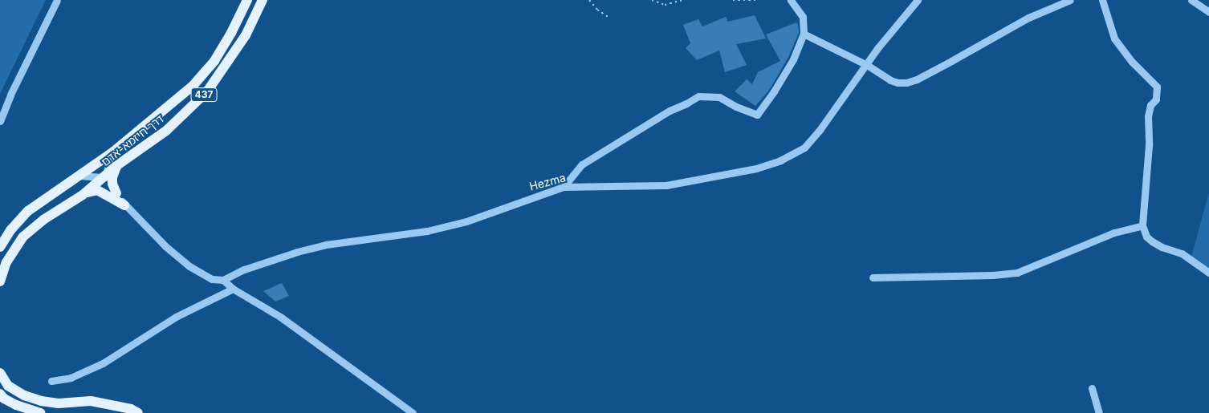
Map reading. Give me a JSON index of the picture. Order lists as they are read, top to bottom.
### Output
{
  "streets": {
    "main road": ["437", "דרך חיזמא-אדם"],
    "street": ["Hezma"]
  }
}
